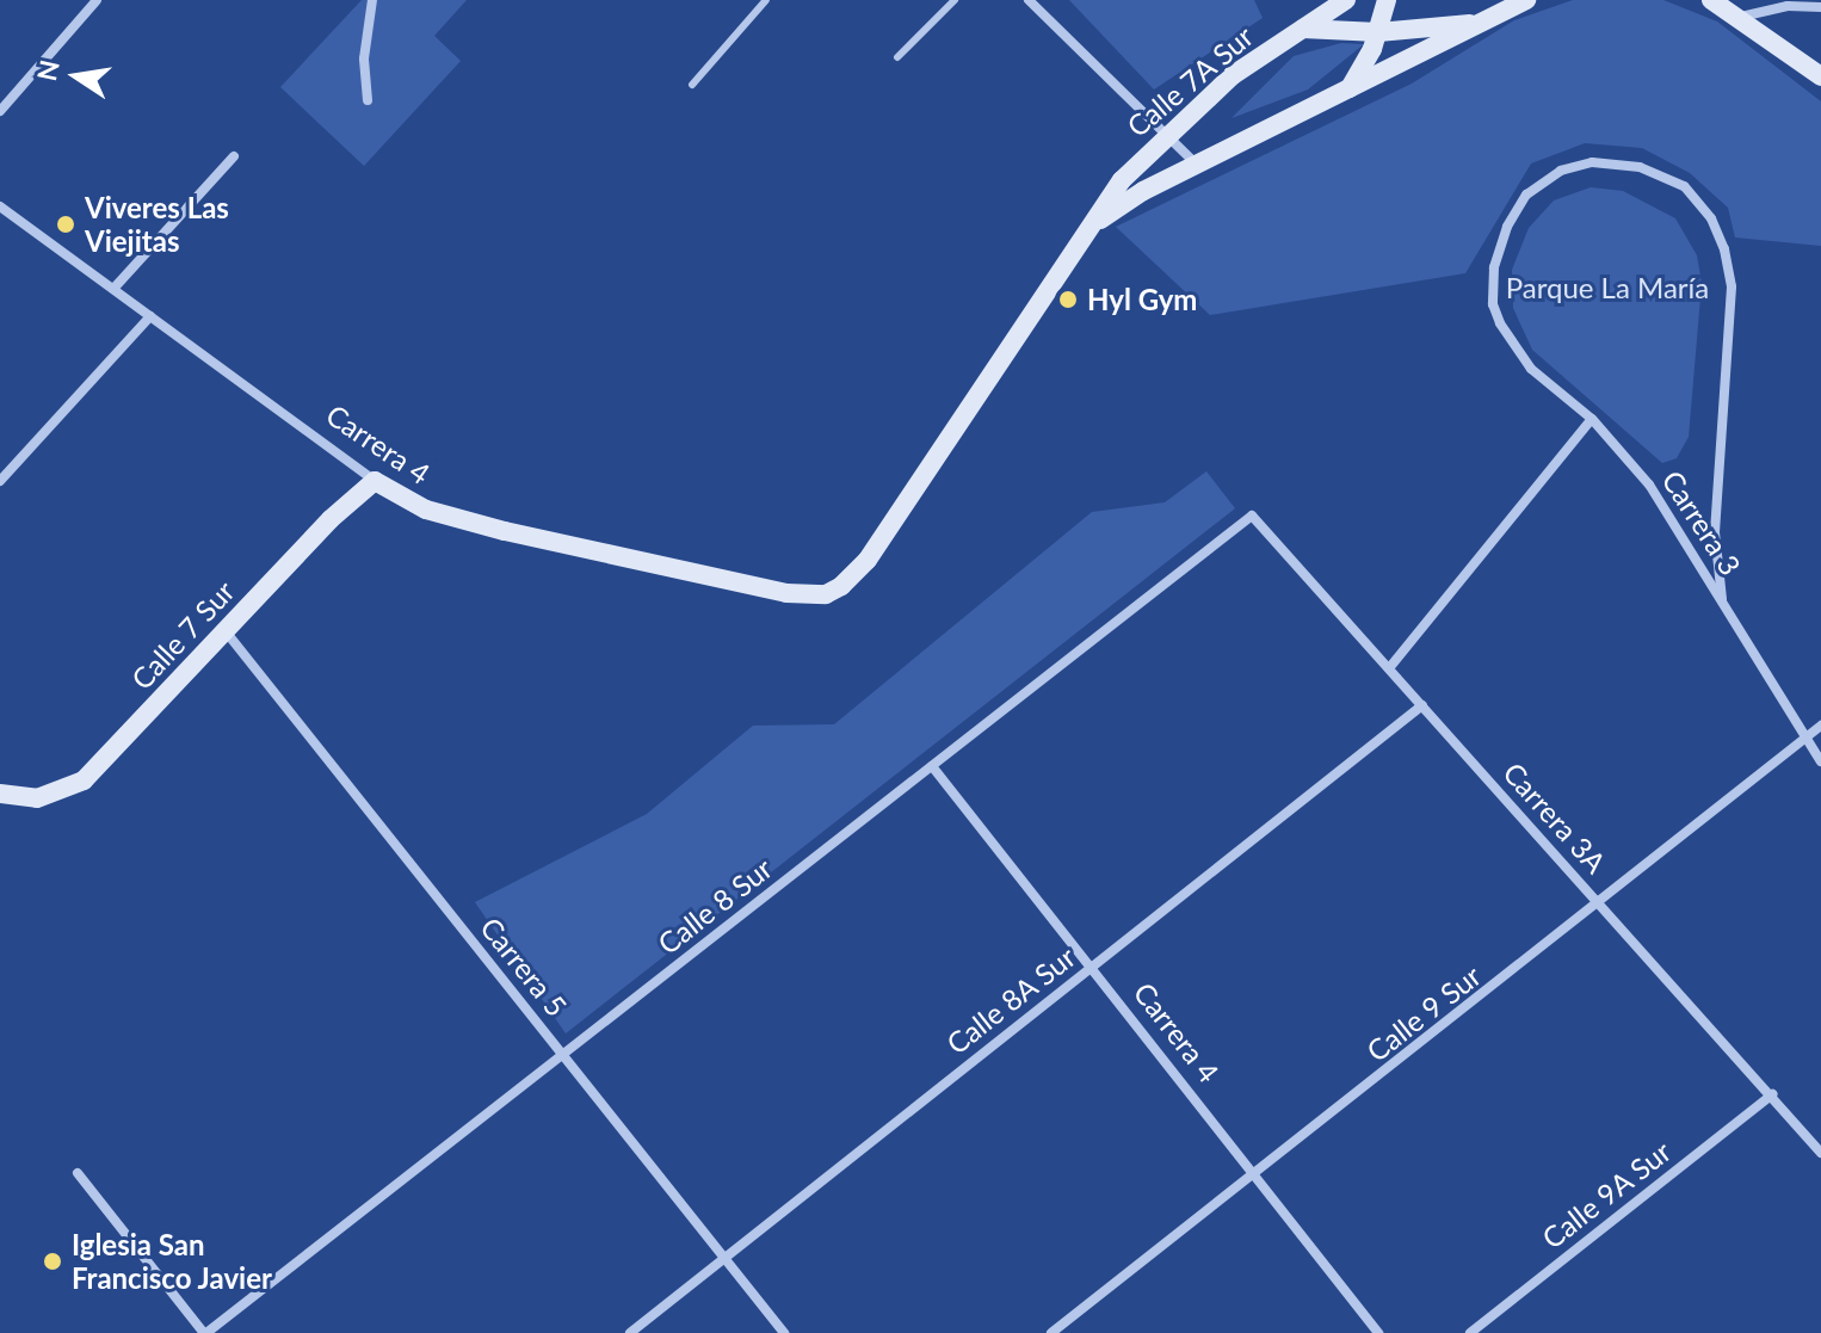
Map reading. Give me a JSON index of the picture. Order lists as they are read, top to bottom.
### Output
{
  "streets": {
    "street": [
      "Calle 7A Sur",
      "Carrera 4",
      "Carrera 3",
      "Calle 7 Sur",
      "Carrera 3A",
      "Calle 8 Sur",
      "Carrera 5",
      "Calle 8A Sur",
      "Calle 9 Sur",
      "Calle 9A Sur"
    ]
  },
  "crossings": [
    ["Calle 7A Sur", "Carrera 4"],
    ["Carrera 4", "Calle 7 Sur"],
    ["Carrera 4", "Calle 8 Sur"],
    ["Carrera 4", "Calle 8A Sur"],
    ["Carrera 4", "Calle 9 Sur"],
    ["Carrera 3", "Calle 9 Sur"],
    ["Calle 7 Sur", "Carrera 5"],
    ["Carrera 3A", "Calle 8 Sur"],
    ["Carrera 3A", "Calle 8A Sur"],
    ["Carrera 3A", "Calle 9 Sur"],
    ["Carrera 3A", "Calle 9A Sur"],
    ["Calle 8 Sur", "Carrera 5"],
    ["Carrera 5", "Calle 8A Sur"]
  ],
  "parks": ["Parque La María"],
  "places": ["Viveres Las Viejitas", "Hyl Gym", "Iglesia San Francisco Javier"],
  "north": "left"
}
